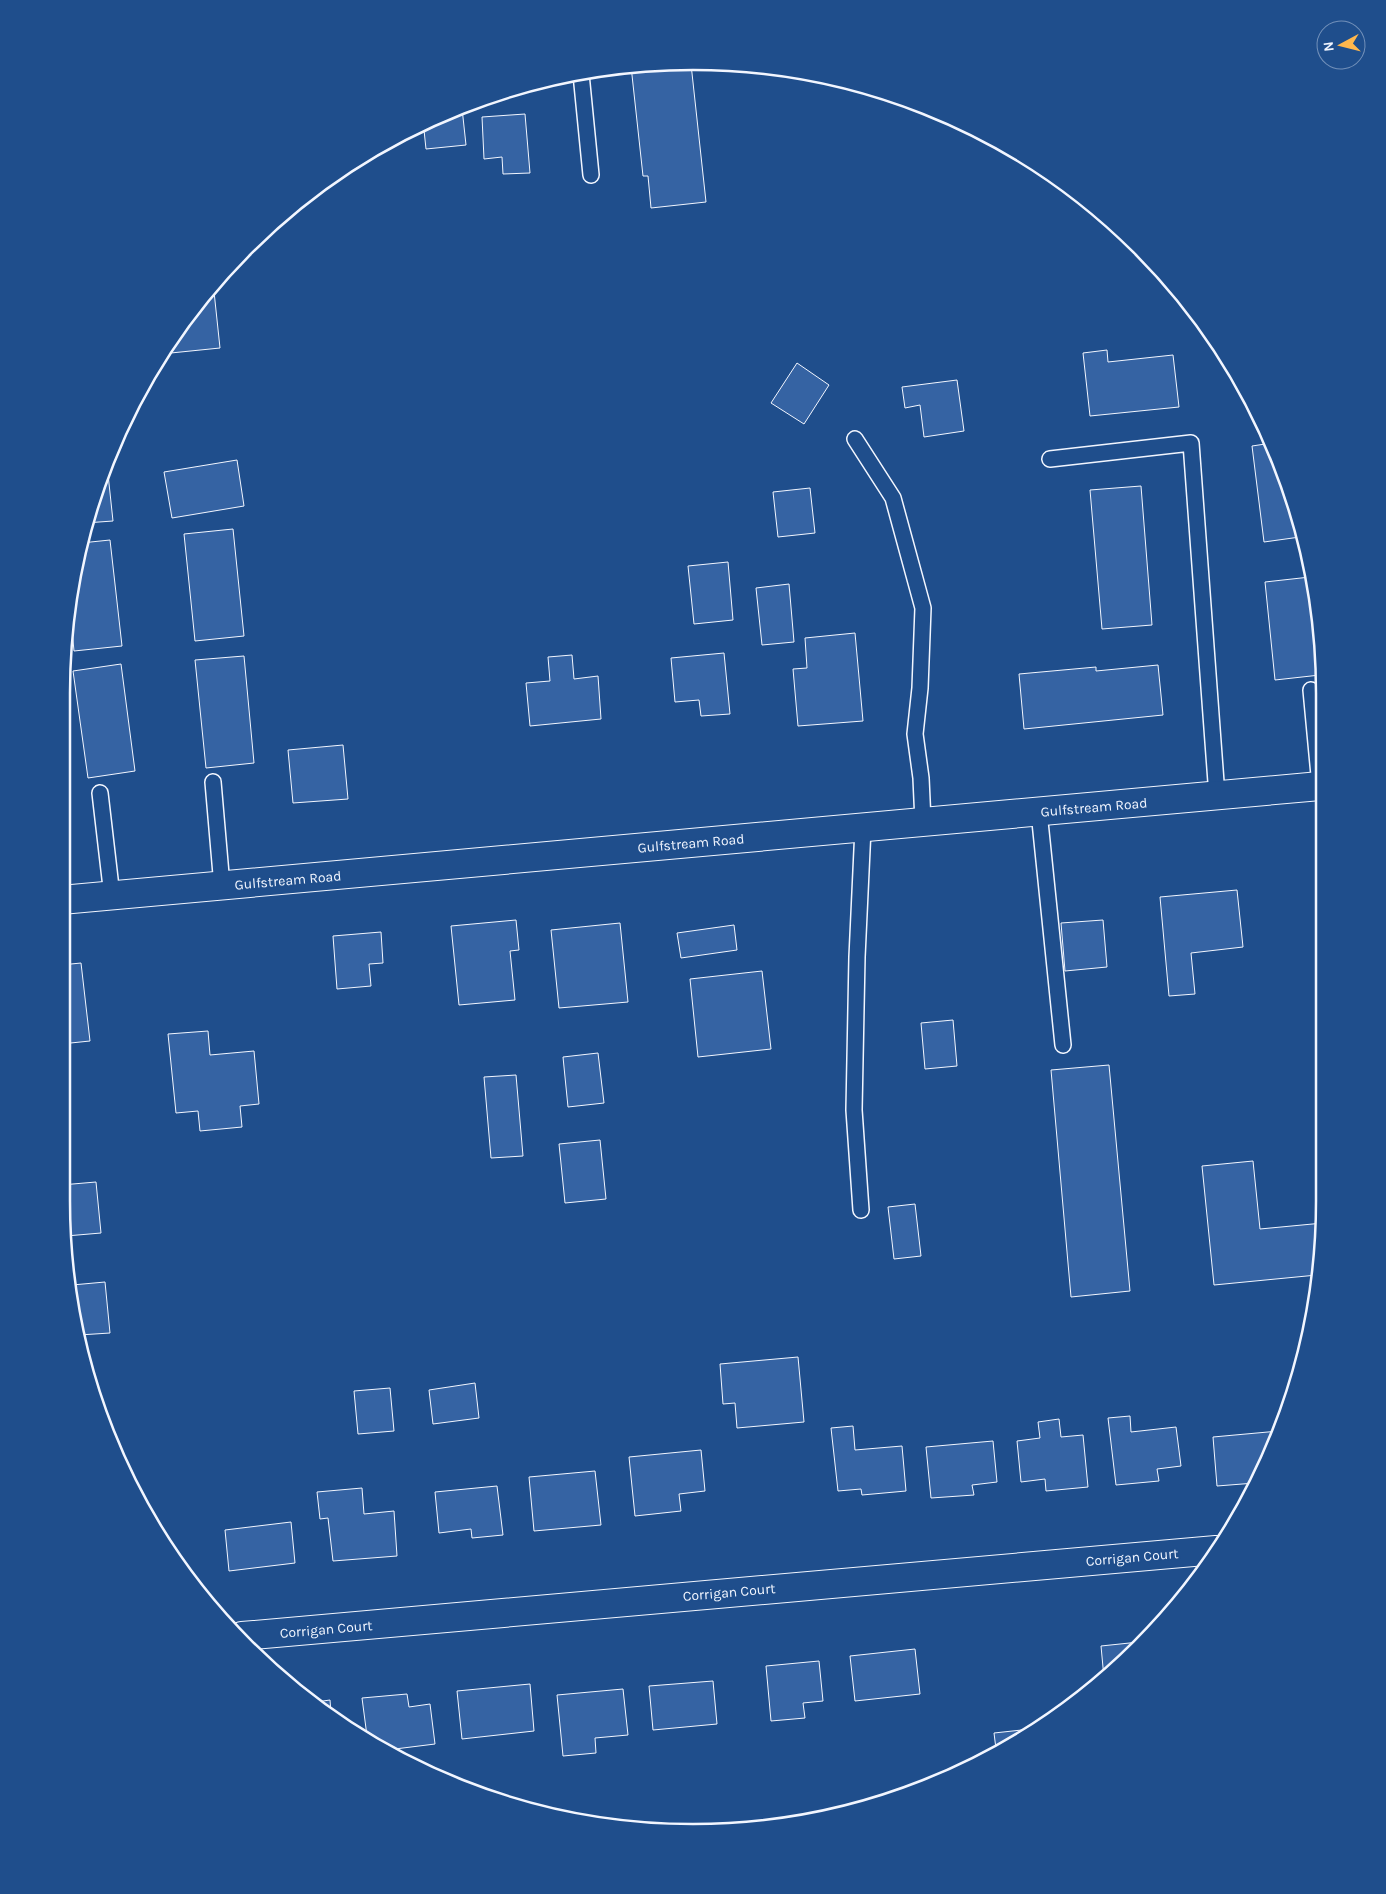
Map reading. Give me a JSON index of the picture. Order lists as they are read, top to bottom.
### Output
{
  "streets": {
    "street": ["Gulfstream Road", "Corrigan Court"]
  },
  "north": "left"
}
